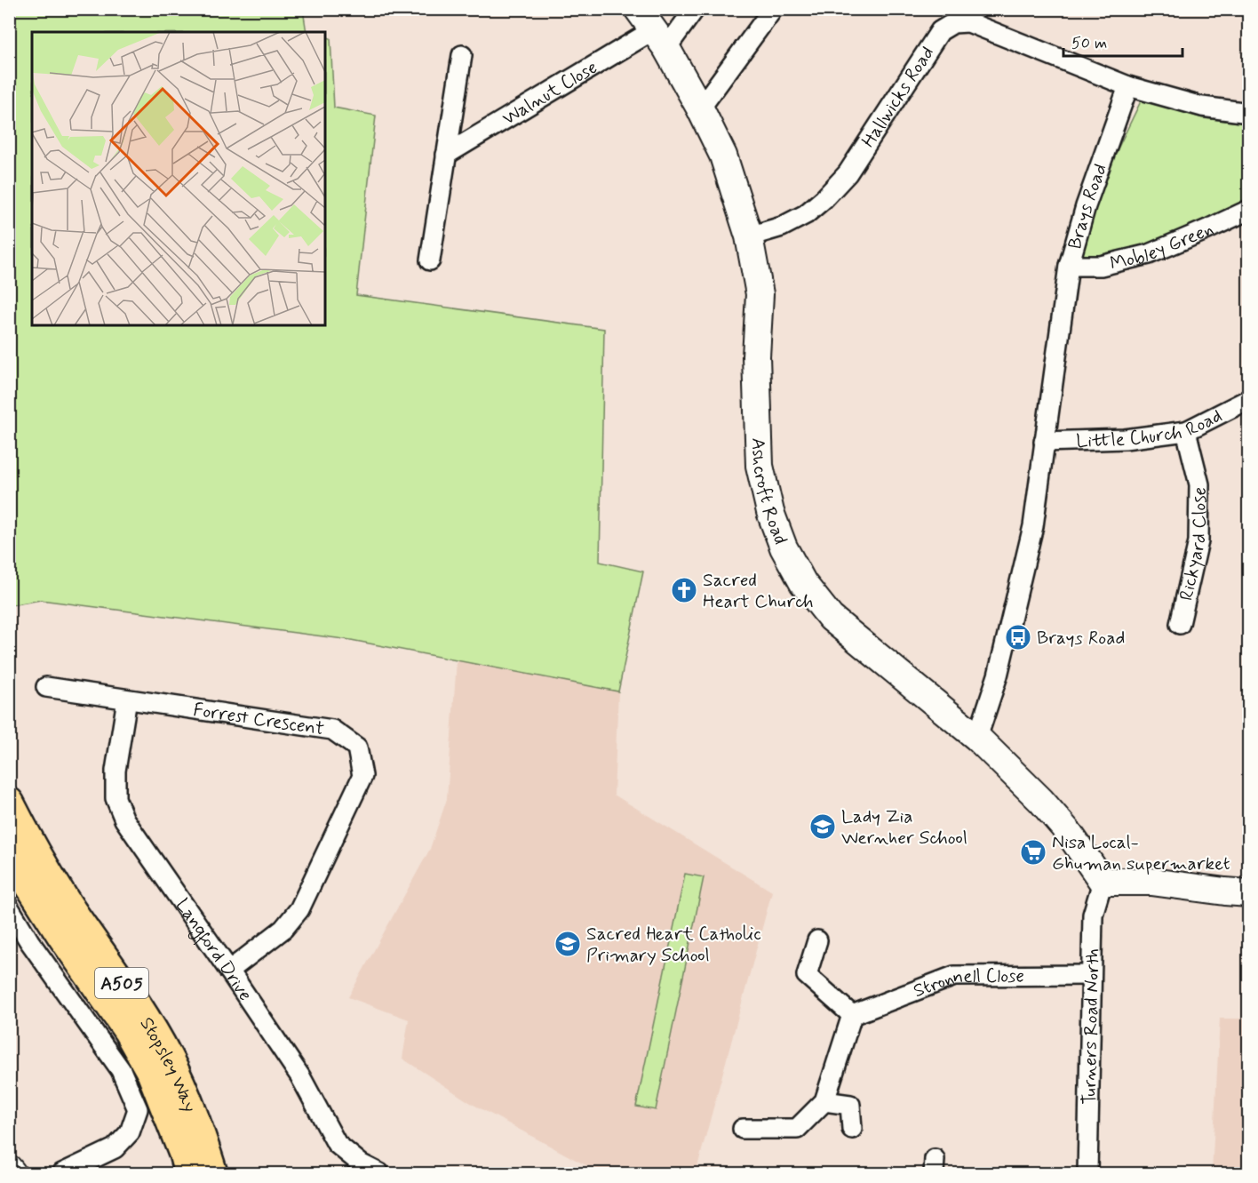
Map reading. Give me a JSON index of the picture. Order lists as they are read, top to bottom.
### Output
{
  "streets": {
    "main road": ["A505", "Stopsley Way"],
    "street": [
      "Walnut Close",
      "Hallwicks Road",
      "Brays Road",
      "Mobley Green",
      "Little Church Road",
      "Ashcroft Road",
      "Rickyard Close",
      "Forrest Crescent",
      "Langford Drive",
      "Stronnell Close",
      "Turners Road North"
    ]
  },
  "crossings": [
    ["Walnut Close", "Ashcroft Road"],
    ["Hallwicks Road", "Brays Road"],
    ["Hallwicks Road", "Ashcroft Road"],
    ["Brays Road", "Mobley Green"],
    ["Brays Road", "Little Church Road"],
    ["Brays Road", "Ashcroft Road"],
    ["Little Church Road", "Rickyard Close"],
    ["Ashcroft Road", "Turners Road North"],
    ["Forrest Crescent", "Langford Drive"],
    ["Stronnell Close", "Turners Road North"]
  ],
  "places": {
    "church": ["Sacred Heart Church"],
    "bus stop": ["Brays Road"],
    "school or university": ["Lady Zia Wernher School", "Sacred Heart Catholic Primary School"],
    "supermarket": ["Nisa Local- Ghuman supermarket"]
  },
  "scale_bar": "50 m"
}
